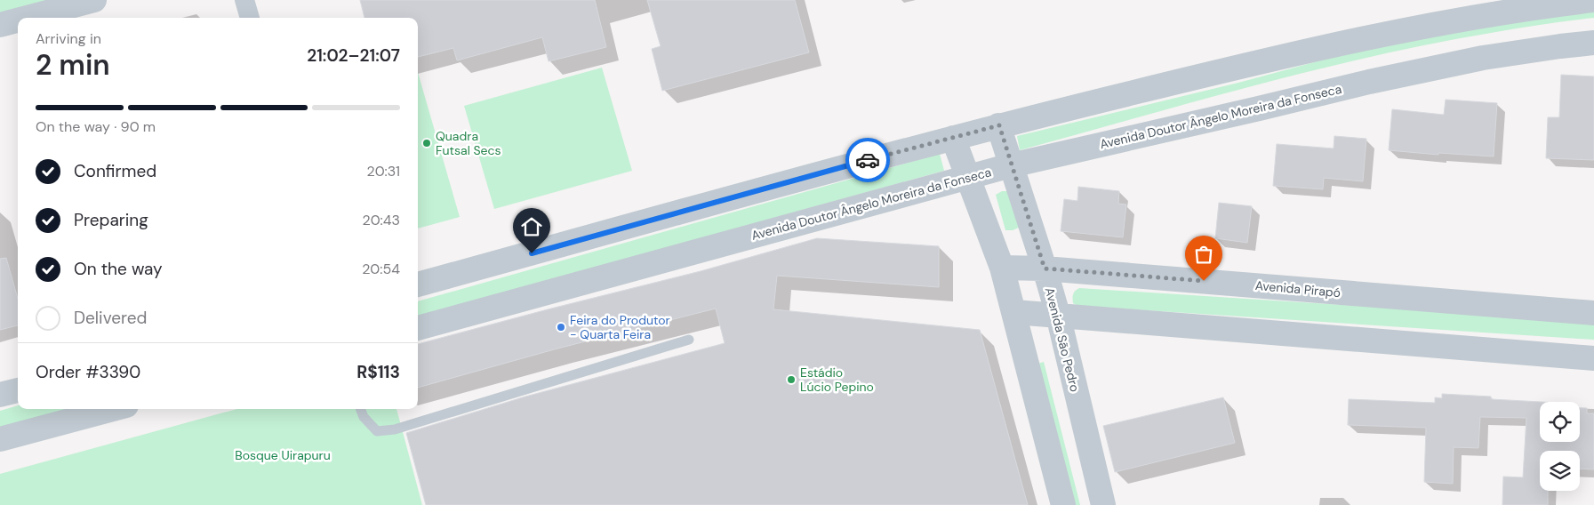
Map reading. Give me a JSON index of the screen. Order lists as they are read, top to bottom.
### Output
{
  "streets": {
    "street": ["Avenida Doutor Ângelo Moreira da Fonseca", "Avenida Pirapó", "Avenida São Pedro"]
  },
  "crossings": [
    ["Avenida Doutor Ângelo Moreira da Fonseca", "Avenida São Pedro"],
    ["Avenida Pirapó", "Avenida São Pedro"]
  ],
  "parks": ["Bosque Uirapuru"],
  "places": ["Quadra Futsal Secs", "Feira do Produtor - Quarta Feira", "Estádio Lúcio Pepino"],
  "page": {
    "heading": ["2 min", "Arriving in", "21:02–21:07"],
    "panel": ["Order #3390", "R$113"],
    "bar": "On the way · 90 m",
    "list": [
      ["Confirmed", "20:31"],
      ["Preparing", "20:43"],
      ["On the way", "20:54"],
      "Delivered"
    ]
  }
}
